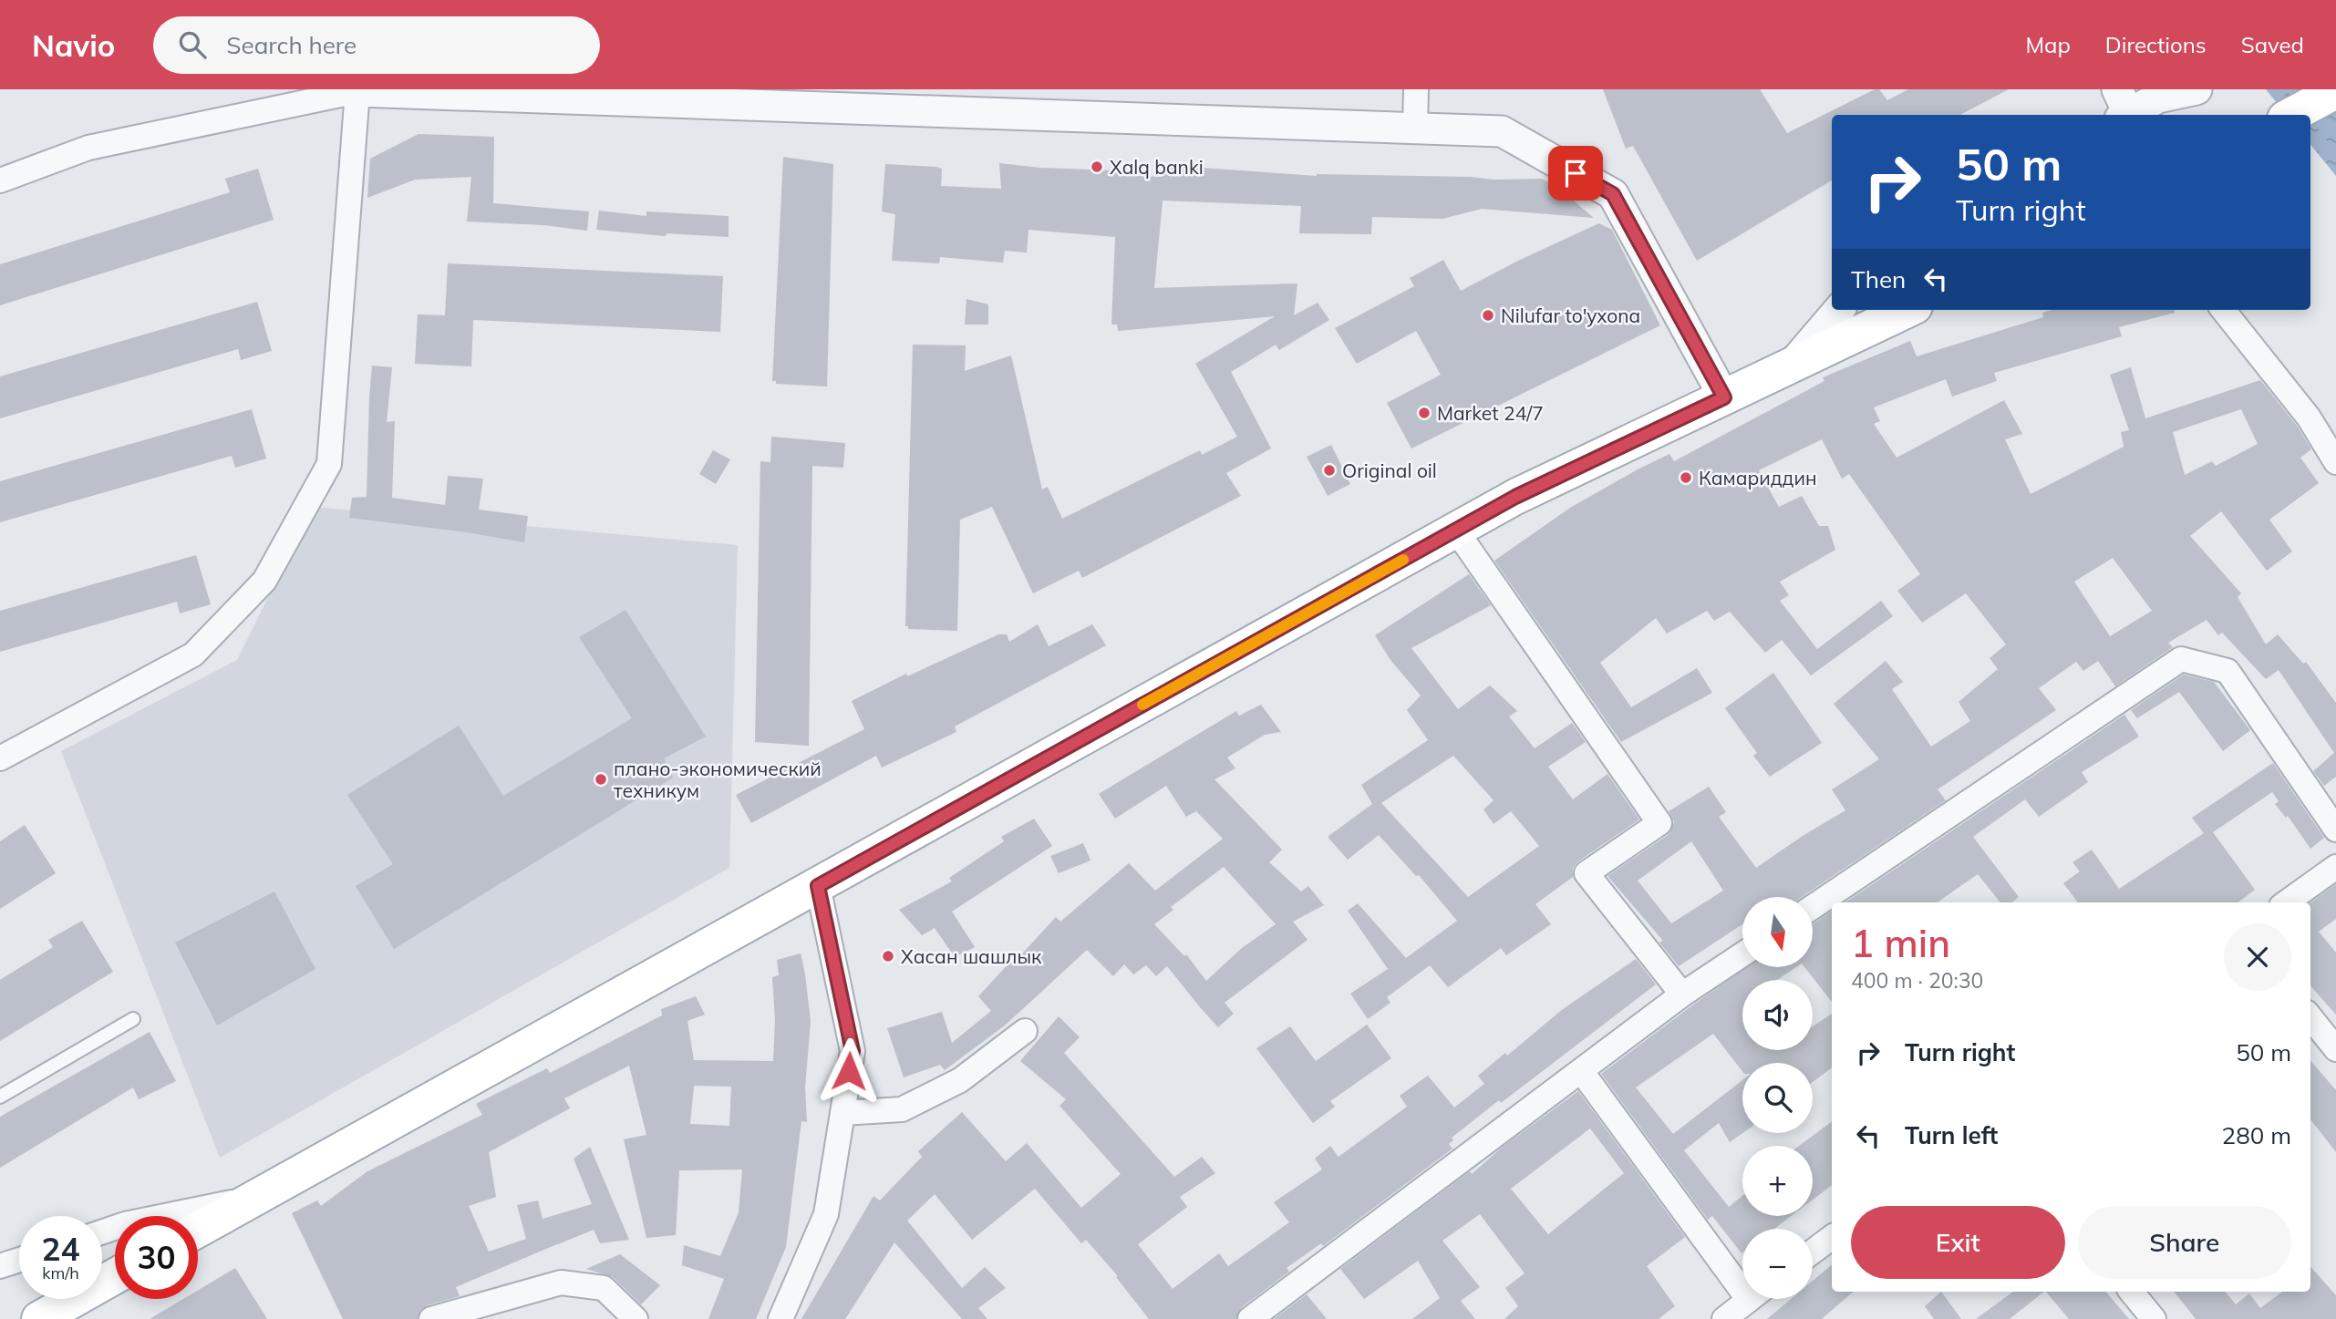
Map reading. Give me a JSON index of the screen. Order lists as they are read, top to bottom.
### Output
{
  "places": [
    "Xalq banki",
    "Nilufar to'yxona",
    "Market 24/7",
    "Original oil",
    "Камариддин",
    "плано-экономический техникум",
    "Хасан шашлык"
  ],
  "north": "bottom",
  "page": {
    "header": "Navio",
    "search": "Search here",
    "nav": ["Map", "Directions", "Saved"],
    "turn": ["50 m", "Turn right"],
    "then": "Then",
    "map_buttons": ["+", "−"],
    "heading": ["1 min", "400 m · 20:30"],
    "list": [
      {
        "name": "Turn right",
        "value": "50 m"
      },
      {
        "name": "Turn left",
        "value": "280 m"
      }
    ],
    "buttons": ["Exit", "Share"],
    "speed": "24 km/h",
    "limit": "30"
  }
}
